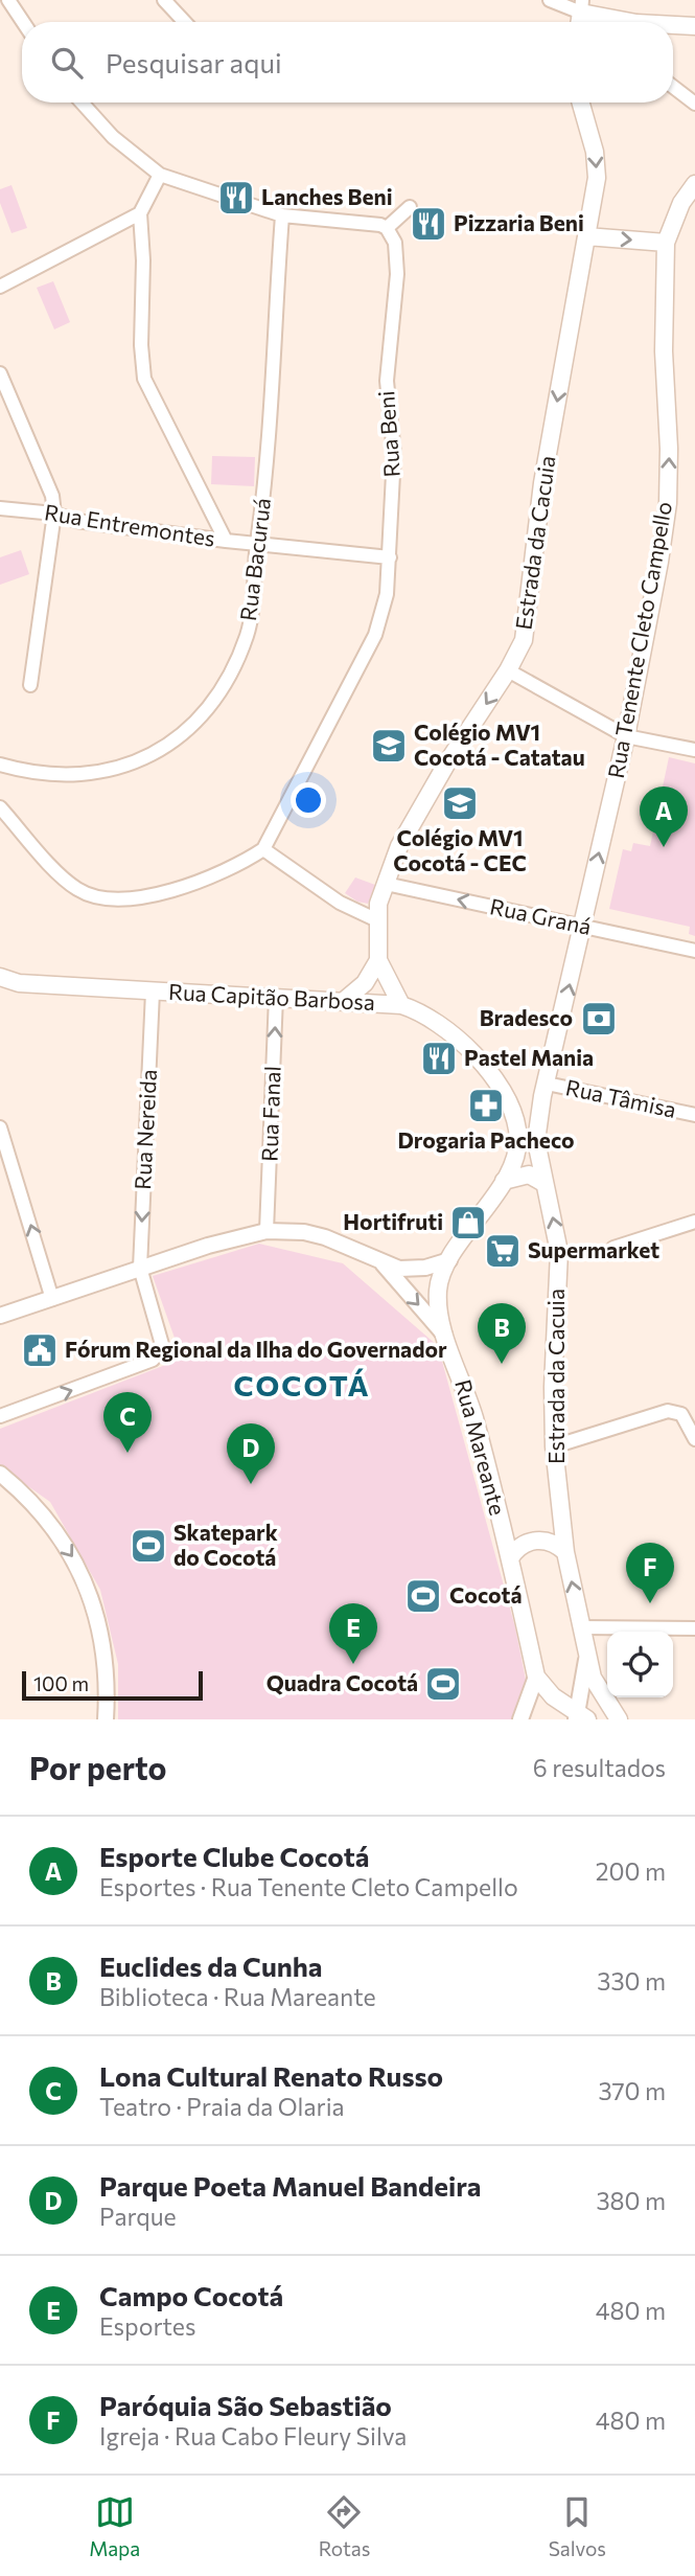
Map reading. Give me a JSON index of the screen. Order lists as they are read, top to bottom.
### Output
{
  "streets": {
    "main road": [
      "Estrada da Cacuia",
      "Rua Tenente Cleto Campello",
      "Rua Capitão Barbosa",
      "Rua Mareante"
    ],
    "street": [
      "Rua Beni",
      "Rua Entremontes",
      "Rua Bacuruá",
      "Rua Graná",
      "Rua Tâmisa",
      "Rua Fanal",
      "Rua Nereida"
    ]
  },
  "crossings": [
    ["Rua Beni", "Rua Entremontes"],
    ["Rua Entremontes", "Rua Bacuruá"],
    ["Estrada da Cacuia", "Rua Tenente Cleto Campello"],
    ["Estrada da Cacuia", "Rua Graná"],
    ["Estrada da Cacuia", "Rua Capitão Barbosa"],
    ["Estrada da Cacuia", "Rua Tâmisa"],
    ["Rua Tenente Cleto Campello", "Rua Graná"],
    ["Rua Tenente Cleto Campello", "Rua Tâmisa"],
    ["Rua Capitão Barbosa", "Rua Fanal"],
    ["Rua Capitão Barbosa", "Rua Nereida"],
    ["Rua Capitão Barbosa", "Rua Mareante"]
  ],
  "one_way": [
    "Rua Tenente Cleto Campello",
    "Rua Graná",
    "Rua Fanal",
    "Rua Nereida"
  ],
  "districts": ["COCOTÁ"],
  "places": {
    "restaurant": ["Lanches Beni", "Pizzaria Beni", "Pastel Mania"],
    "school or university": ["Colégio MV1 Cocotá - Catatau", "Colégio MV1 Cocotá - CEC"],
    "bank": ["Bradesco"],
    "pharmacy": ["Drogaria Pacheco"],
    "shop": ["Hortifruti"],
    "supermarket": ["Supermarket"],
    "public building": ["Fórum Regional da Ilha do Governador"],
    "sports": ["Skatepark do Cocotá", "Cocotá", "Quadra Cocotá"]
  },
  "scale_bar": "100 m",
  "page": {
    "search": "Pesquisar aqui",
    "pins": [
      "A",
      "B",
      "C",
      "D",
      "F",
      "E"
    ],
    "scale": "100 m",
    "heading": ["Por perto", "6 resultados"],
    "list": [
      {
        "mark": "A",
        "name": "Esporte Clube Cocotá",
        "note": "Esportes · Rua Tenente Cleto Campello",
        "value": "200 m"
      },
      {
        "mark": "B",
        "name": "Euclides da Cunha",
        "note": "Biblioteca · Rua Mareante",
        "value": "330 m"
      },
      {
        "mark": "C",
        "name": "Lona Cultural Renato Russo",
        "note": "Teatro · Praia da Olaria",
        "value": "370 m"
      },
      {
        "mark": "D",
        "name": "Parque Poeta Manuel Bandeira",
        "note": "Parque",
        "value": "380 m"
      },
      {
        "mark": "E",
        "name": "Campo Cocotá",
        "note": "Esportes",
        "value": "480 m"
      },
      {
        "mark": "F",
        "name": "Paróquia São Sebastião",
        "note": "Igreja · Rua Cabo Fleury Silva",
        "value": "480 m"
      }
    ],
    "nav": ["Mapa", "Rotas", "Salvos"]
  }
}
